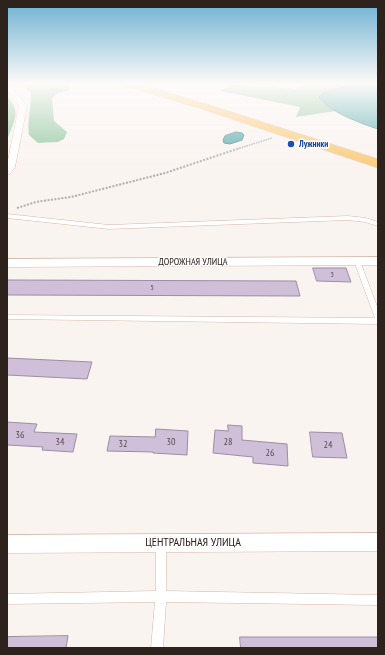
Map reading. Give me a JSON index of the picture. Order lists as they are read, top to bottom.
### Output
{
  "streets": {
    "street": ["ДОРОЖНАЯ УЛИЦА", "ЦЕНТРАЛЬНАЯ УЛИЦА"]
  },
  "places": ["Лужники"],
  "house_numbers": [
    "3",
    "5",
    "36",
    "34",
    "30",
    "28",
    "32",
    "24",
    "26"
  ]
}
